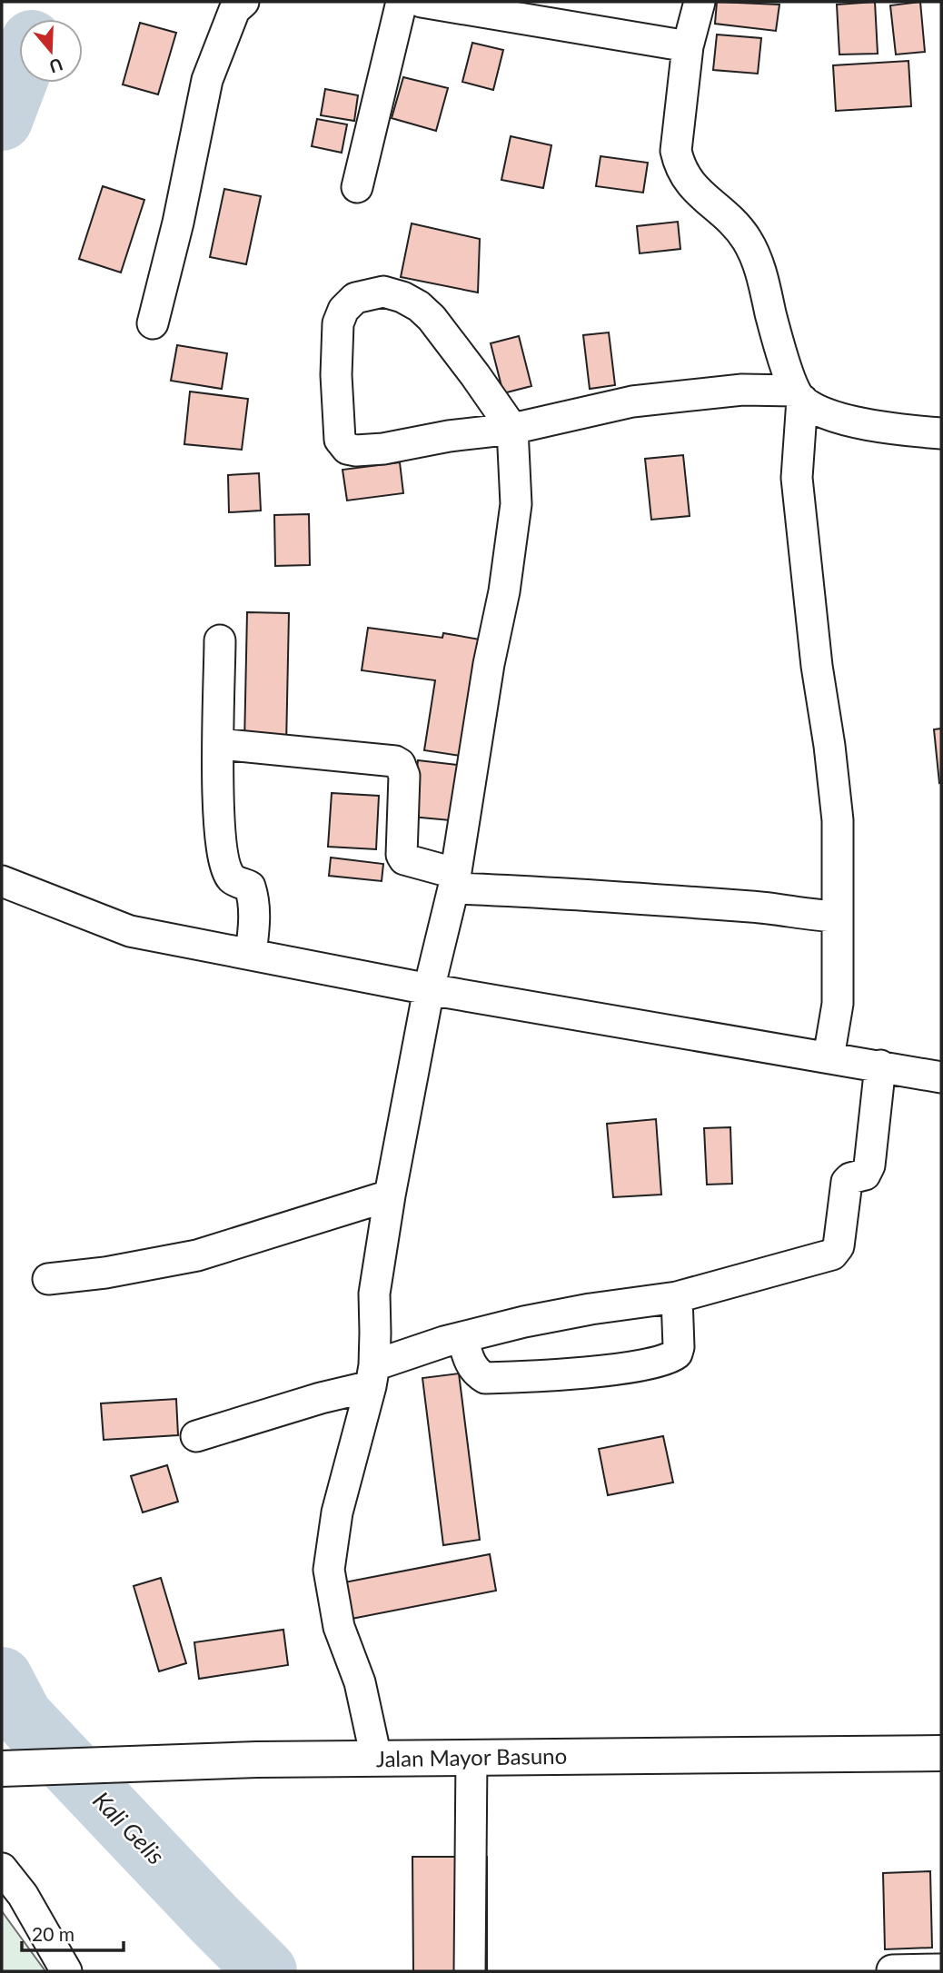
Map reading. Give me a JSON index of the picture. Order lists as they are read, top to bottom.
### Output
{
  "streets": {
    "main road": ["Jalan Mayor Basuno"]
  },
  "water": ["Kali Gelis"],
  "scale_bar": "20 m",
  "north": "bottom"
}
